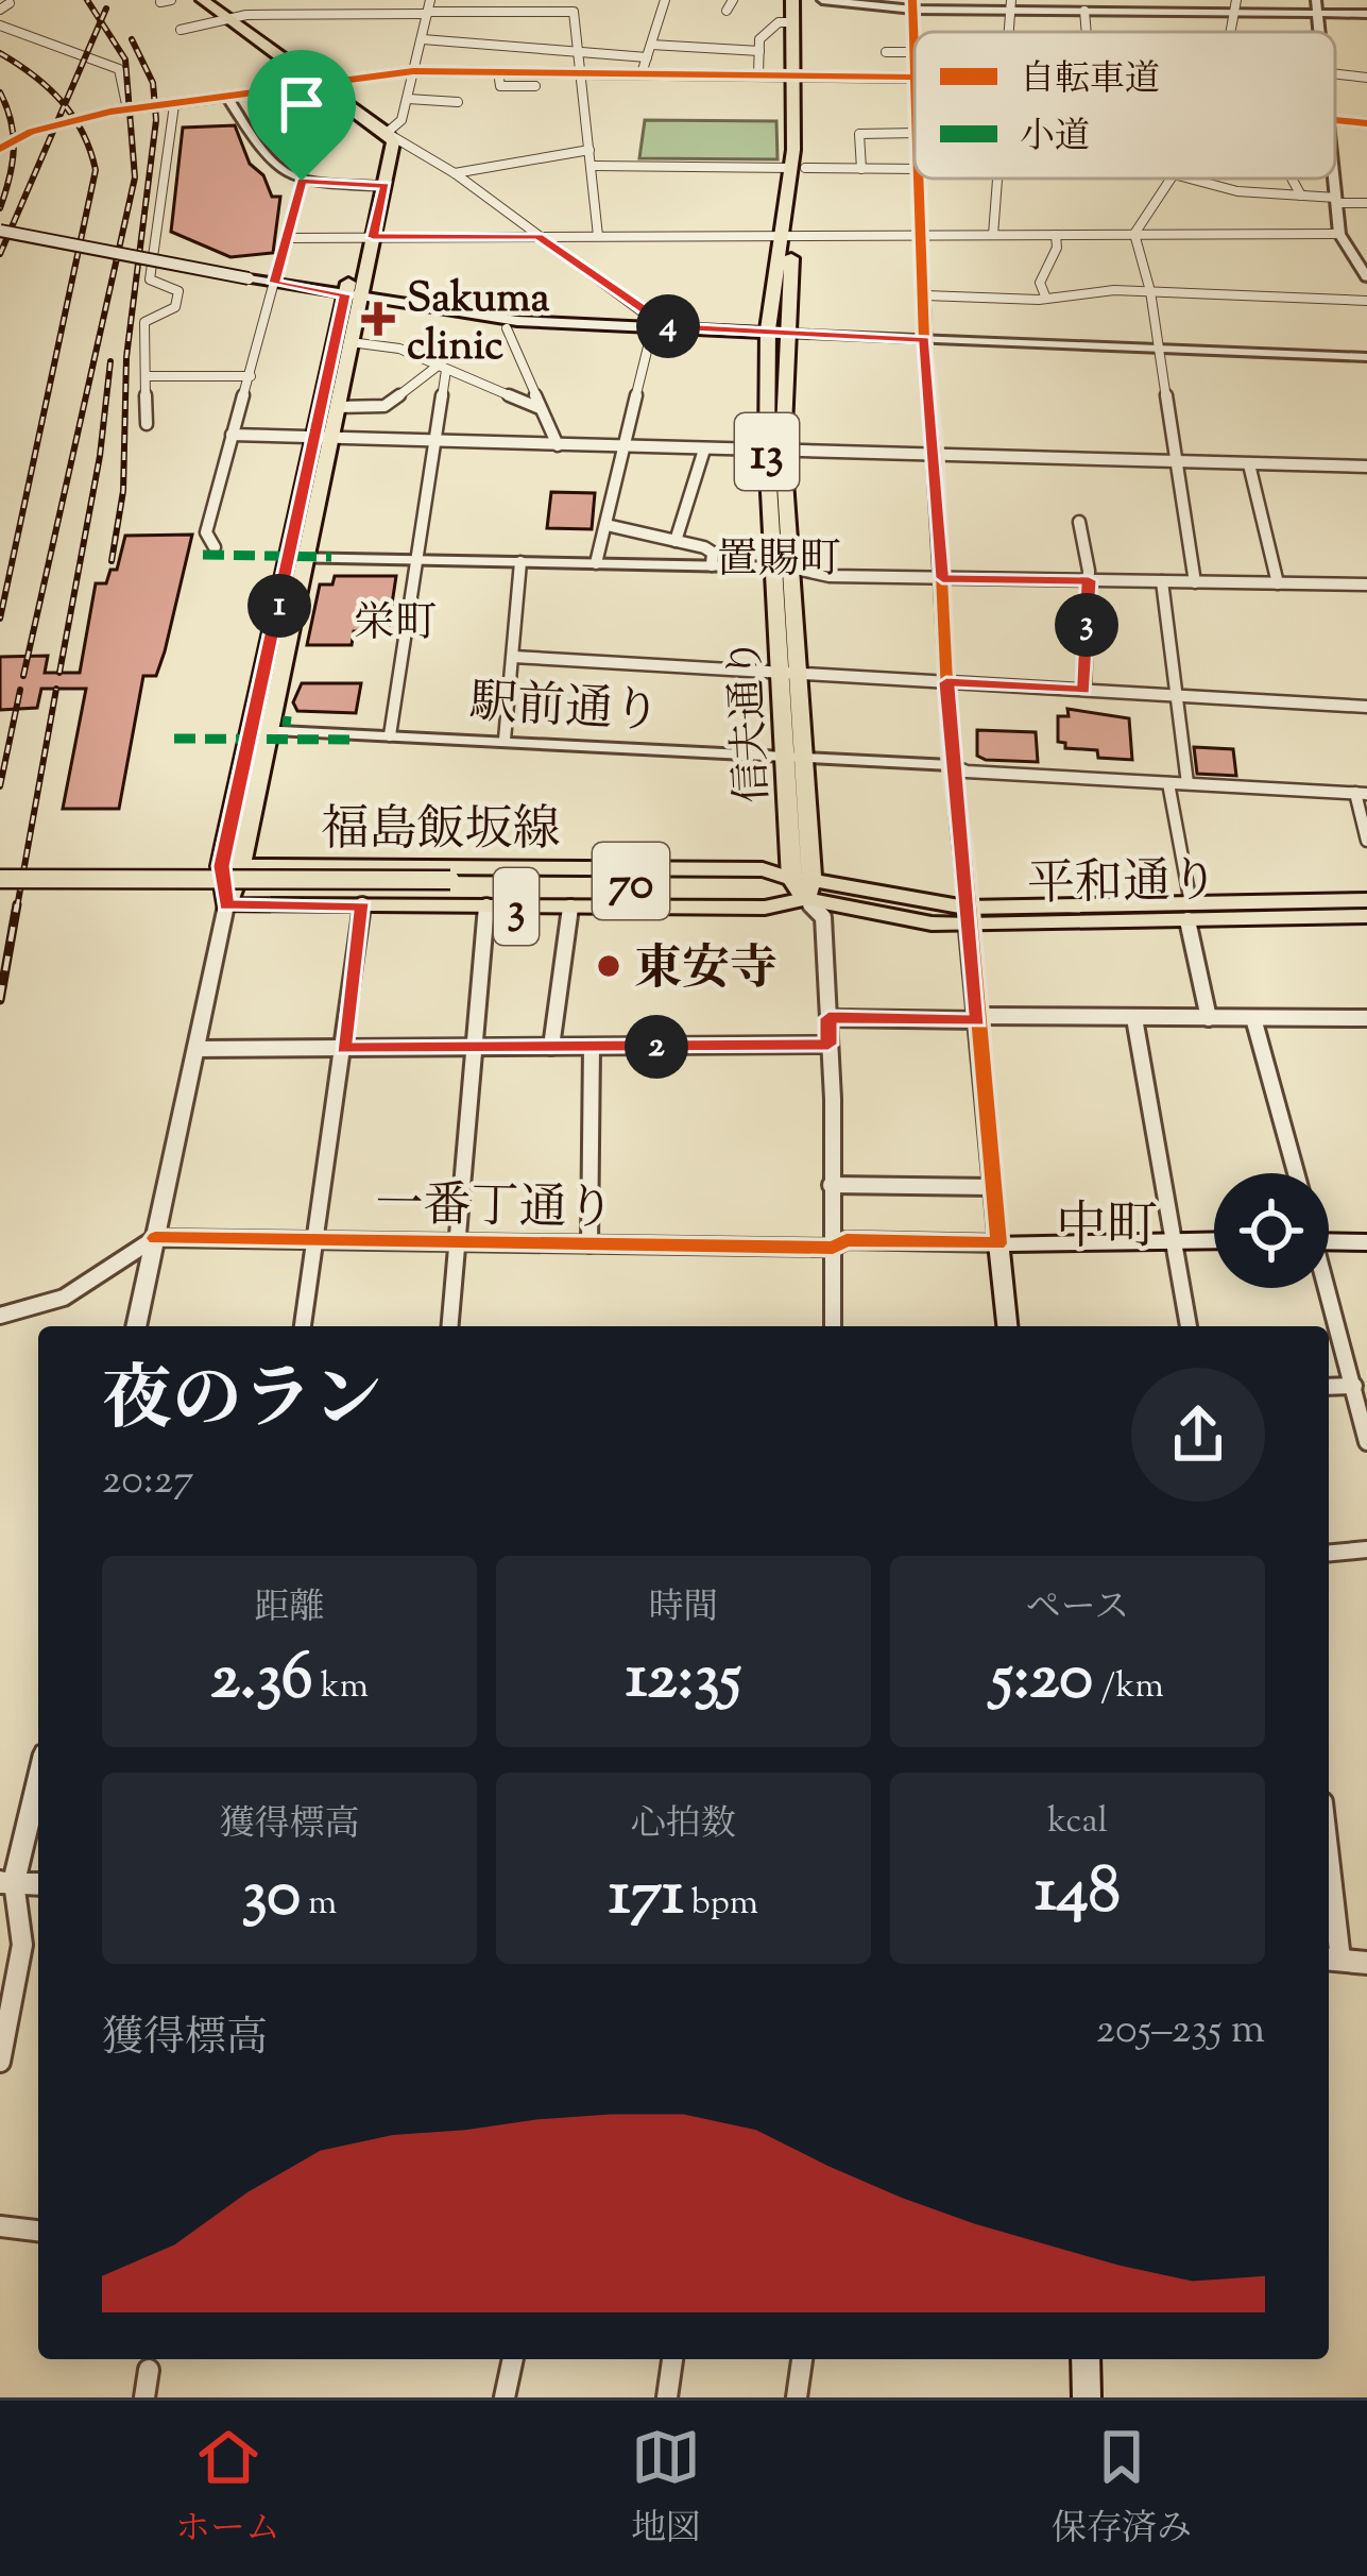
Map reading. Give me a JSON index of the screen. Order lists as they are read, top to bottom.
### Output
{
  "streets": {
    "main road": [
      "13",
      "信夫通り",
      "福島飯坂線",
      "平和通り",
      "70",
      "3"
    ],
    "street": ["駅前通り", "一番丁通り"]
  },
  "crossings": [
    ["駅前通り", "信夫通り"],
    ["信夫通り", "福島飯坂線"],
    ["信夫通り", "平和通り"],
    ["信夫通り", "70"],
    ["福島飯坂線", "平和通り"],
    ["福島飯坂線", "70"],
    ["平和通り", "70"]
  ],
  "districts": ["置賜町", "栄町", "中町"],
  "places": {
    "health": ["Sakuma clinic"],
    "other": ["東安寺"]
  },
  "legend": ["自転車道", "小道"],
  "page": {
    "pins": [
      "4",
      "1",
      "3",
      "2"
    ],
    "heading": ["夜のラン", "20:27"],
    "stats": [
      ["距離", "2.36 km"],
      ["時間", "12:35"],
      ["ペース", "5:20 /km"],
      ["獲得標高", "30 m"],
      ["心拍数", "171 bpm"],
      ["kcal", "148"]
    ],
    "chart": ["獲得標高", "205–235 m"],
    "tabs": ["ホーム", "地図", "保存済み"]
  }
}
